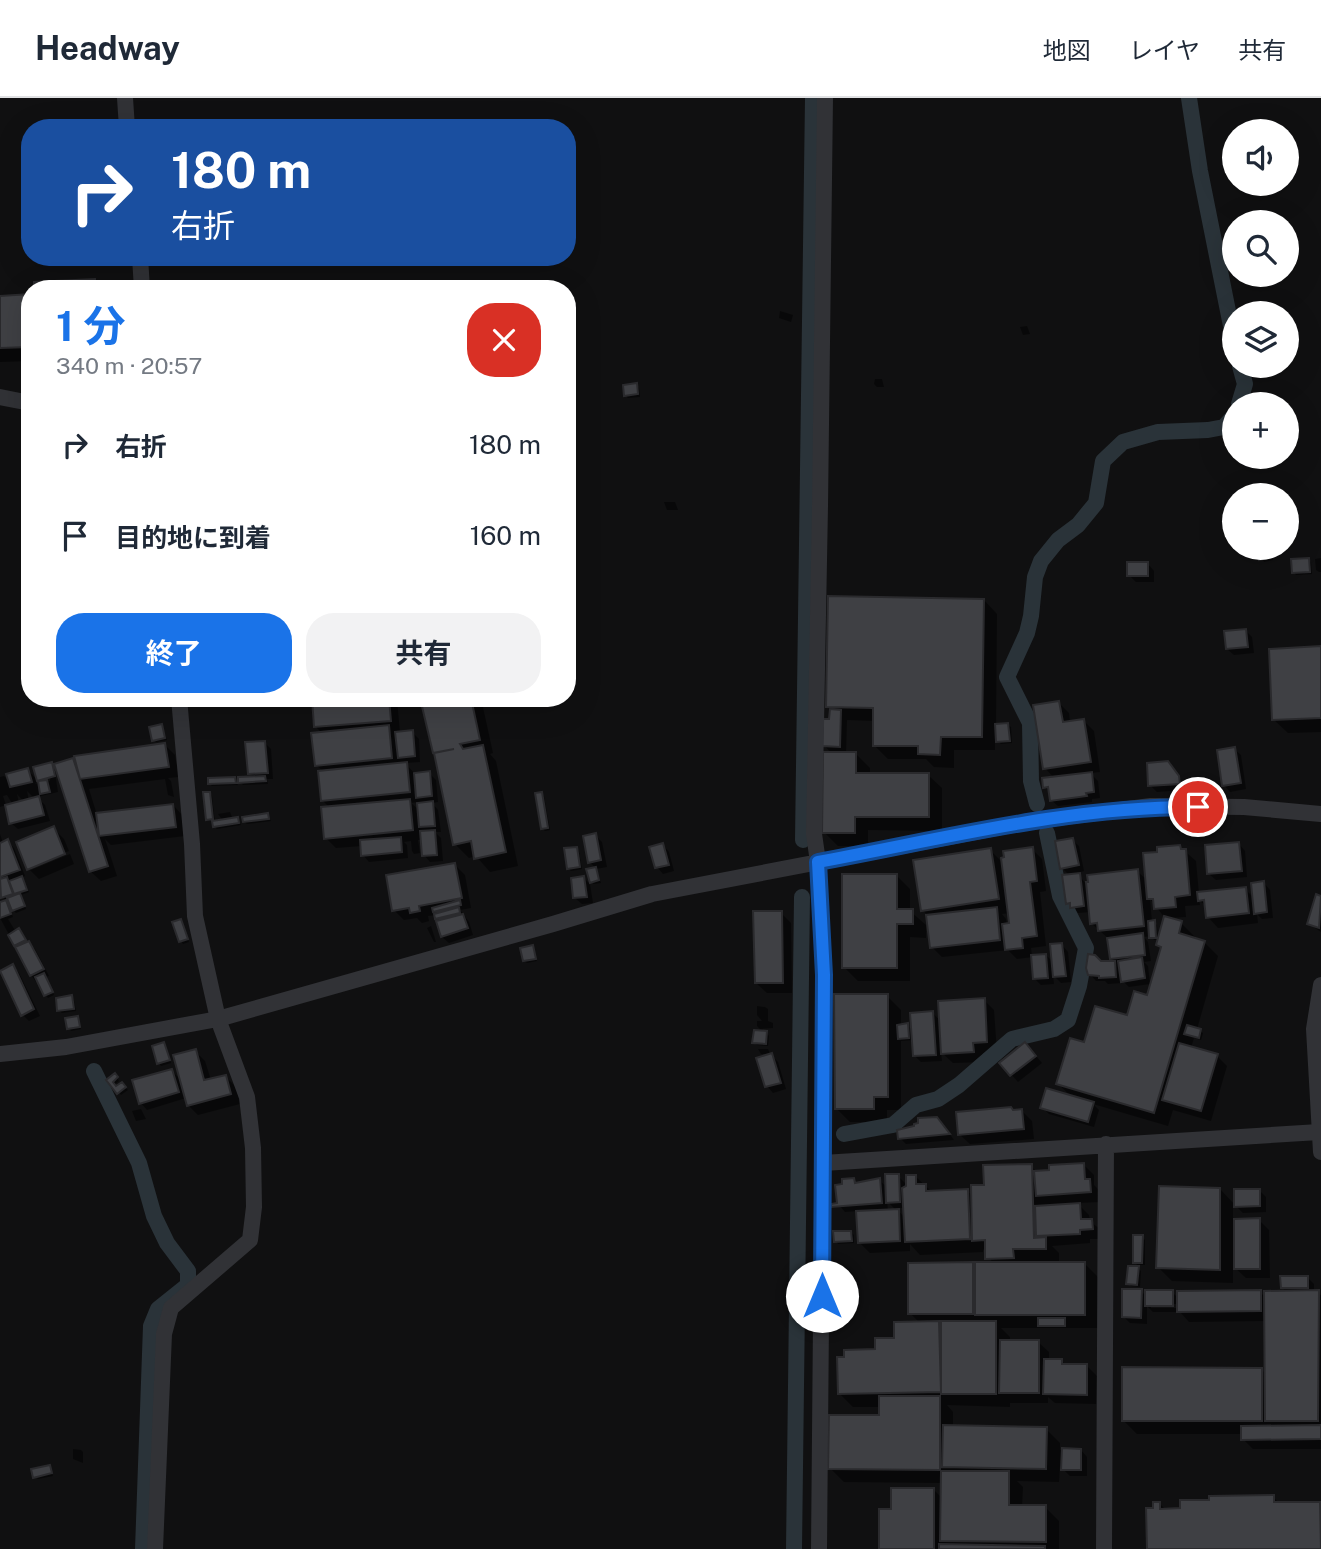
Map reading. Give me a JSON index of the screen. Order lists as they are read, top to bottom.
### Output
{
  "page": {
    "header": "Headway",
    "nav": ["地図", "レイヤ", "共有"],
    "map_buttons": ["+", "−"],
    "turn": ["180 m", "右折"],
    "heading": ["1 分", "340 m · 20:57"],
    "list": [
      {
        "name": "右折",
        "value": "180 m"
      },
      {
        "name": "目的地に到着",
        "value": "160 m"
      }
    ],
    "buttons": ["終了", "共有"]
  }
}
